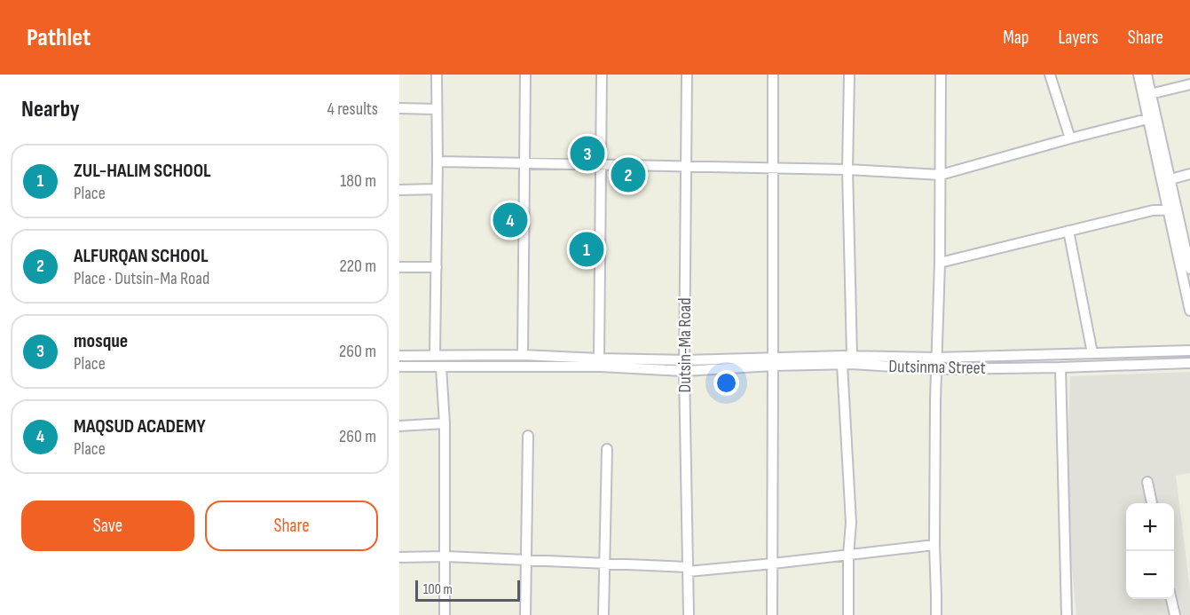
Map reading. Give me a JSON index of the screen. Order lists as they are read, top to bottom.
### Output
{
  "streets": {
    "street": ["Dutsin-Ma Road", "Dutsinma Street"]
  },
  "crossings": [
    ["Dutsin-Ma Road", "Dutsinma Street"]
  ],
  "scale_bar": "100 m",
  "page": {
    "header": "Pathlet",
    "nav": ["Map", "Layers", "Share"],
    "heading": ["Nearby", "4 results"],
    "pins": [
      "3",
      "2",
      "4",
      "1"
    ],
    "list": [
      {
        "mark": "1",
        "name": "ZUL-HALIM SCHOOL",
        "note": "Place",
        "value": "180 m"
      },
      {
        "mark": "2",
        "name": "ALFURQAN SCHOOL",
        "note": "Place · Dutsin-Ma Road",
        "value": "220 m"
      },
      {
        "mark": "3",
        "name": "mosque",
        "note": "Place",
        "value": "260 m"
      },
      {
        "mark": "4",
        "name": "MAQSUD ACADEMY",
        "note": "Place",
        "value": "260 m"
      }
    ],
    "buttons": ["Save", "Share"],
    "map_buttons": ["+", "−"],
    "scale": "100 m"
  }
}
